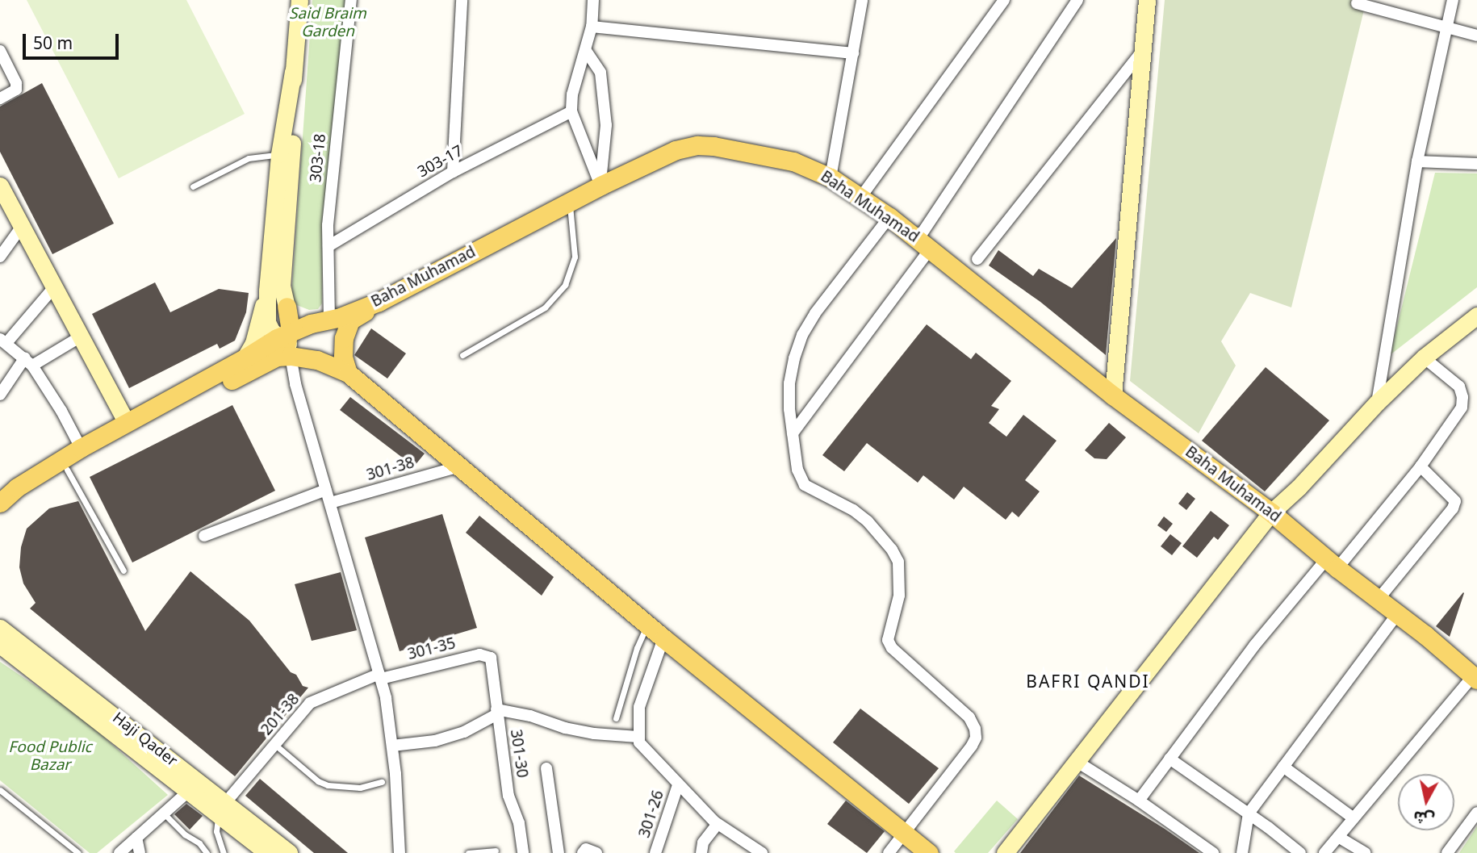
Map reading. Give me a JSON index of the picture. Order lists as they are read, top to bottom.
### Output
{
  "streets": {
    "main road": ["Baha Muhamad", "Haji Qader"],
    "street": [
      "303-18",
      "303-17",
      "301-38",
      "301-35",
      "201-38",
      "301-30",
      "301-26"
    ]
  },
  "crossings": [
    ["303-18", "303-17"],
    ["303-18", "Baha Muhamad"],
    ["301-35", "201-38"],
    ["301-35", "301-30"],
    ["201-38", "Haji Qader"]
  ],
  "districts": ["BAFRI QANDI"],
  "parks": ["Said Braim Garden", "Food Public Bazar"],
  "scale_bar": "50 m",
  "north": "bottom"
}
